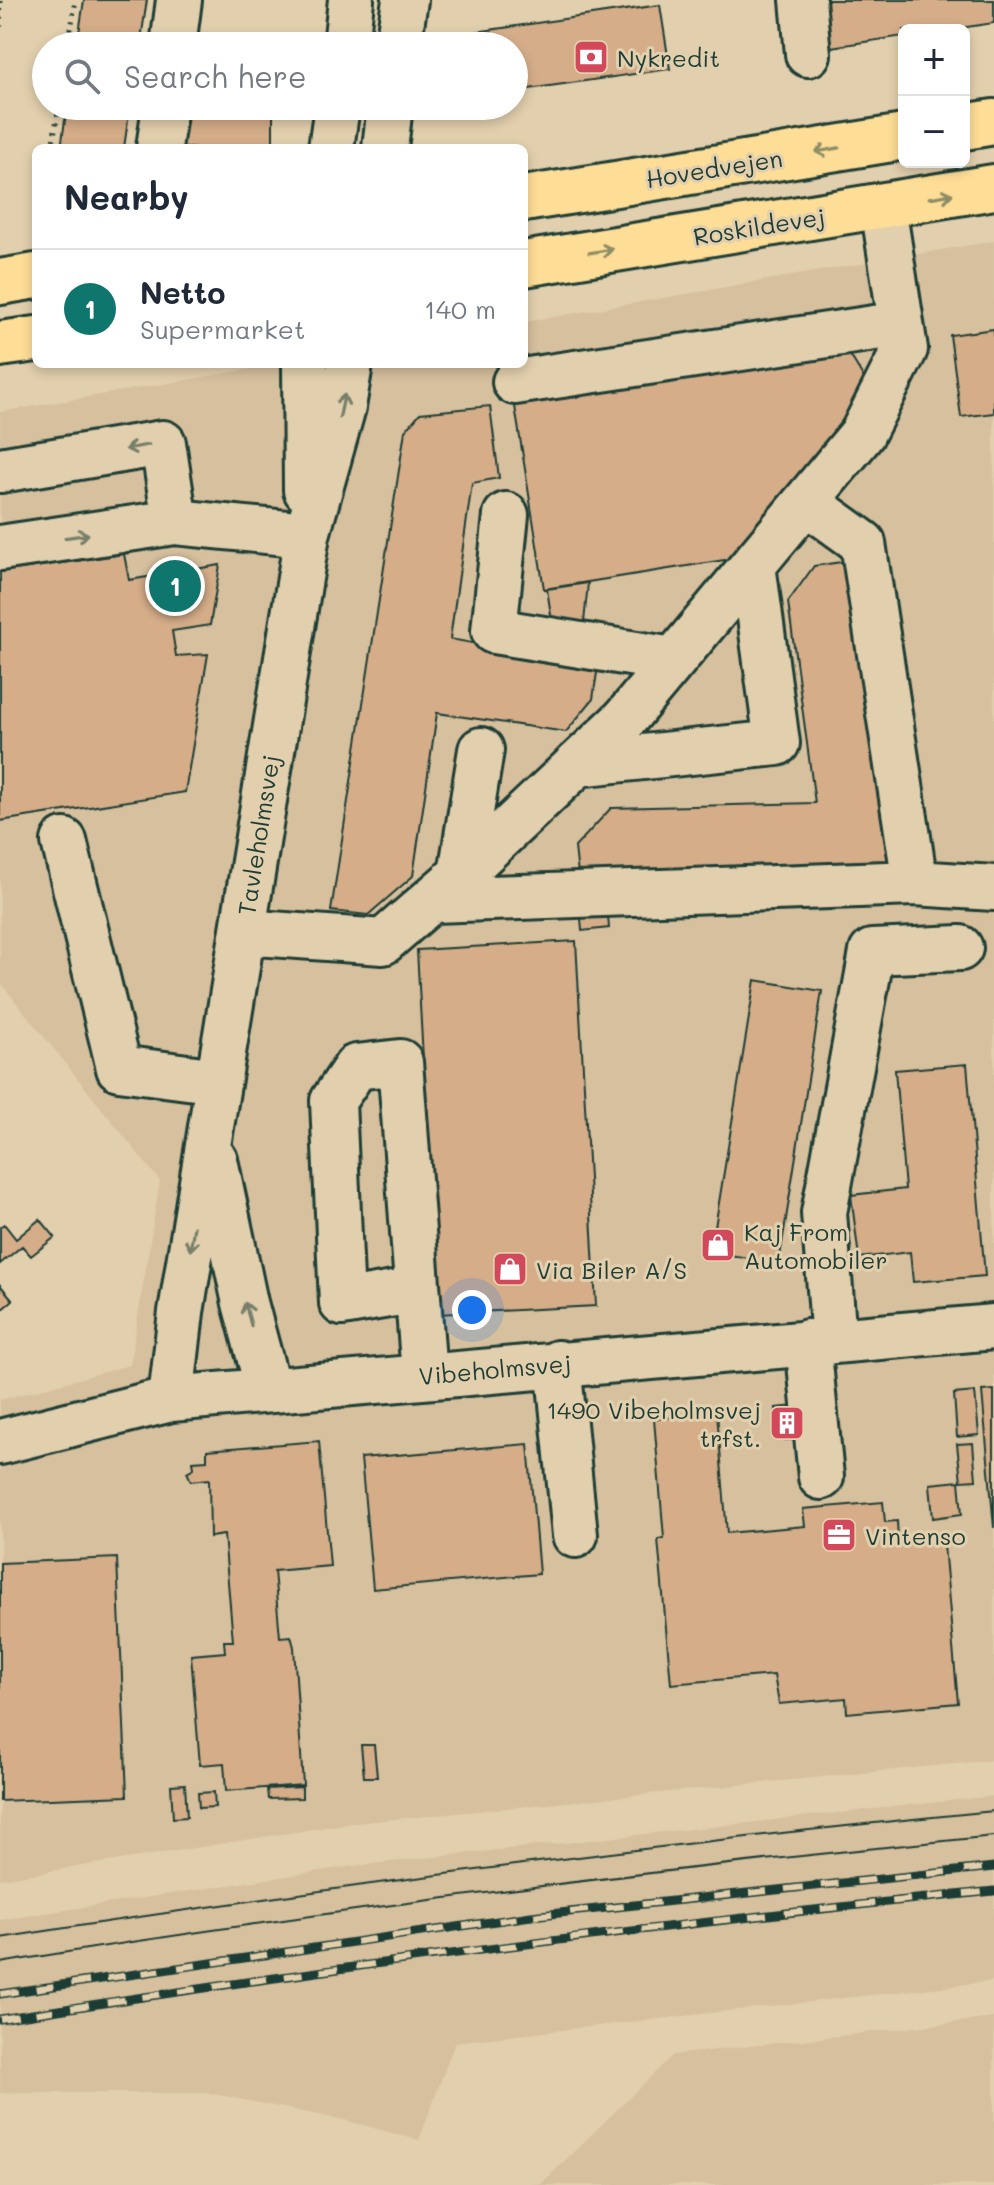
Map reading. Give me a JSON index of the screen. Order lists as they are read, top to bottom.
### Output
{
  "streets": {
    "main road": ["Hovedvejen", "Roskildevej"],
    "street": ["Tavleholmsvej", "Vibeholmsvej"]
  },
  "crossings": [
    ["Tavleholmsvej", "Vibeholmsvej"]
  ],
  "one_way": ["Hovedvejen", "Roskildevej"],
  "places": {
    "bank": ["Nykredit"],
    "shop": ["Kaj From Automobiler", "Via Biler A/S"],
    "building": ["1490 Vibeholmsvej trfst."],
    "office": ["Vintenso"]
  },
  "page": {
    "map_buttons": ["+", "−"],
    "search": "Search here",
    "heading": "Nearby",
    "list": [
      {
        "mark": "1",
        "name": "Netto",
        "note": "Supermarket",
        "value": "140 m"
      }
    ],
    "pins": "1"
  }
}
